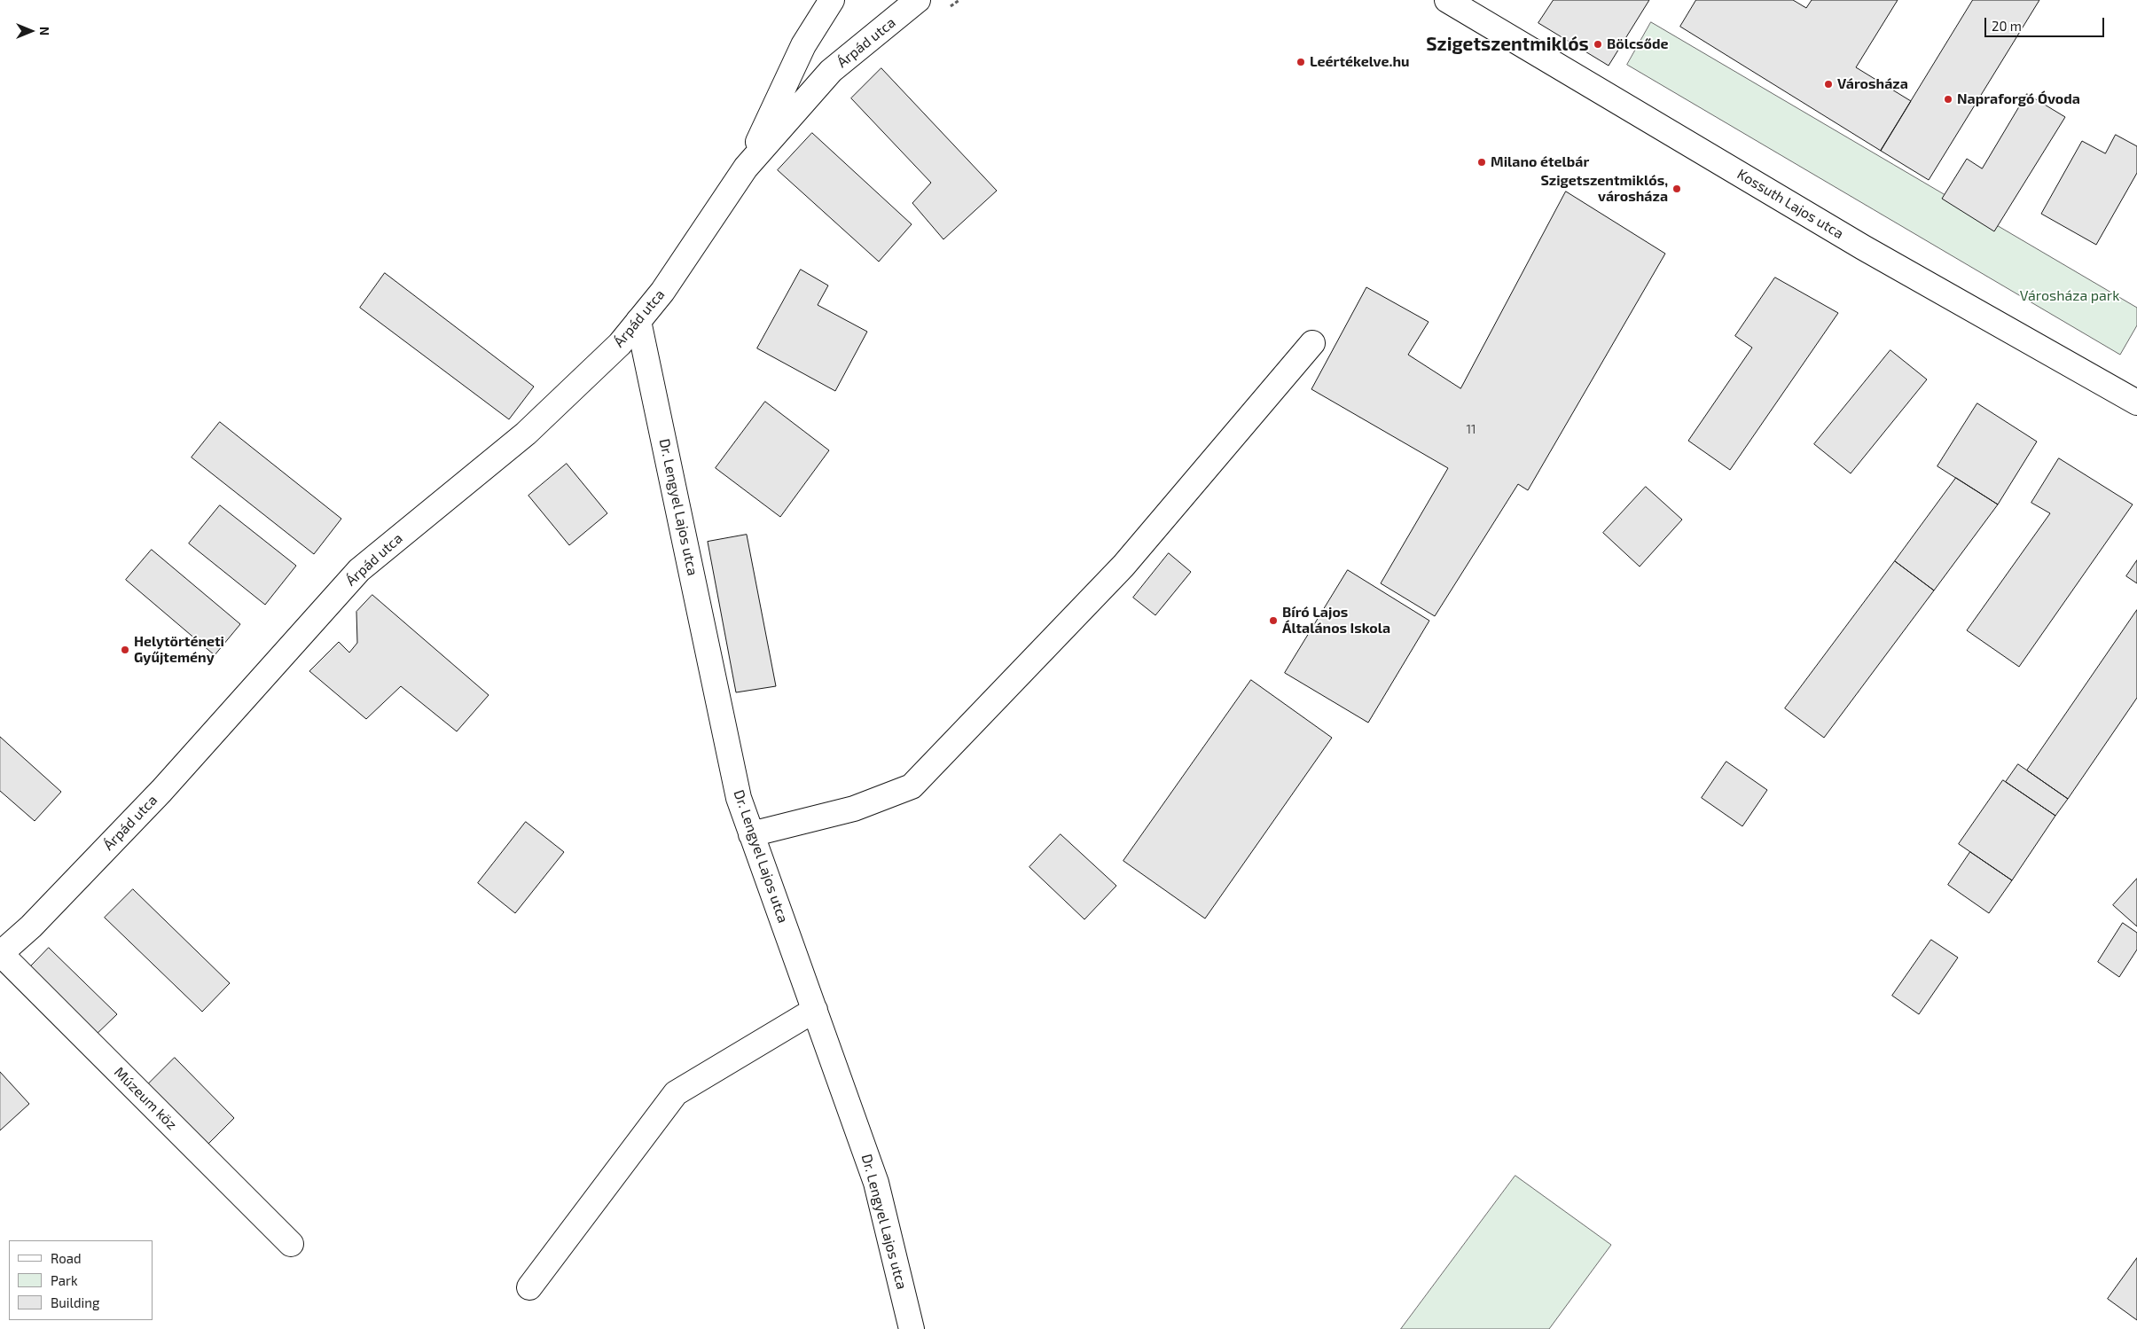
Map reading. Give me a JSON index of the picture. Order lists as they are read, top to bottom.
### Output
{
  "streets": {
    "street": [
      "Árpád utca",
      "Kossuth Lajos utca",
      "Dr. Lengyel Lajos utca",
      "Múzeum köz"
    ]
  },
  "crossings": [
    ["Árpád utca", "Dr. Lengyel Lajos utca"],
    ["Árpád utca", "Múzeum köz"]
  ],
  "districts": ["Szigetszentmiklós"],
  "parks": ["Városháza park"],
  "places": [
    "Bölcsőde",
    "Leértékelve.hu",
    "Városháza",
    "Napraforgó Óvoda",
    "Milano ételbár",
    "Szigetszentmiklós, városháza",
    "Bíró Lajos Általános Iskola",
    "Helytörténeti Gyűjtemény"
  ],
  "house_numbers": ["11"],
  "legend": ["Road", "Park", "Building"],
  "scale_bar": "20 m",
  "north": "right"
}
